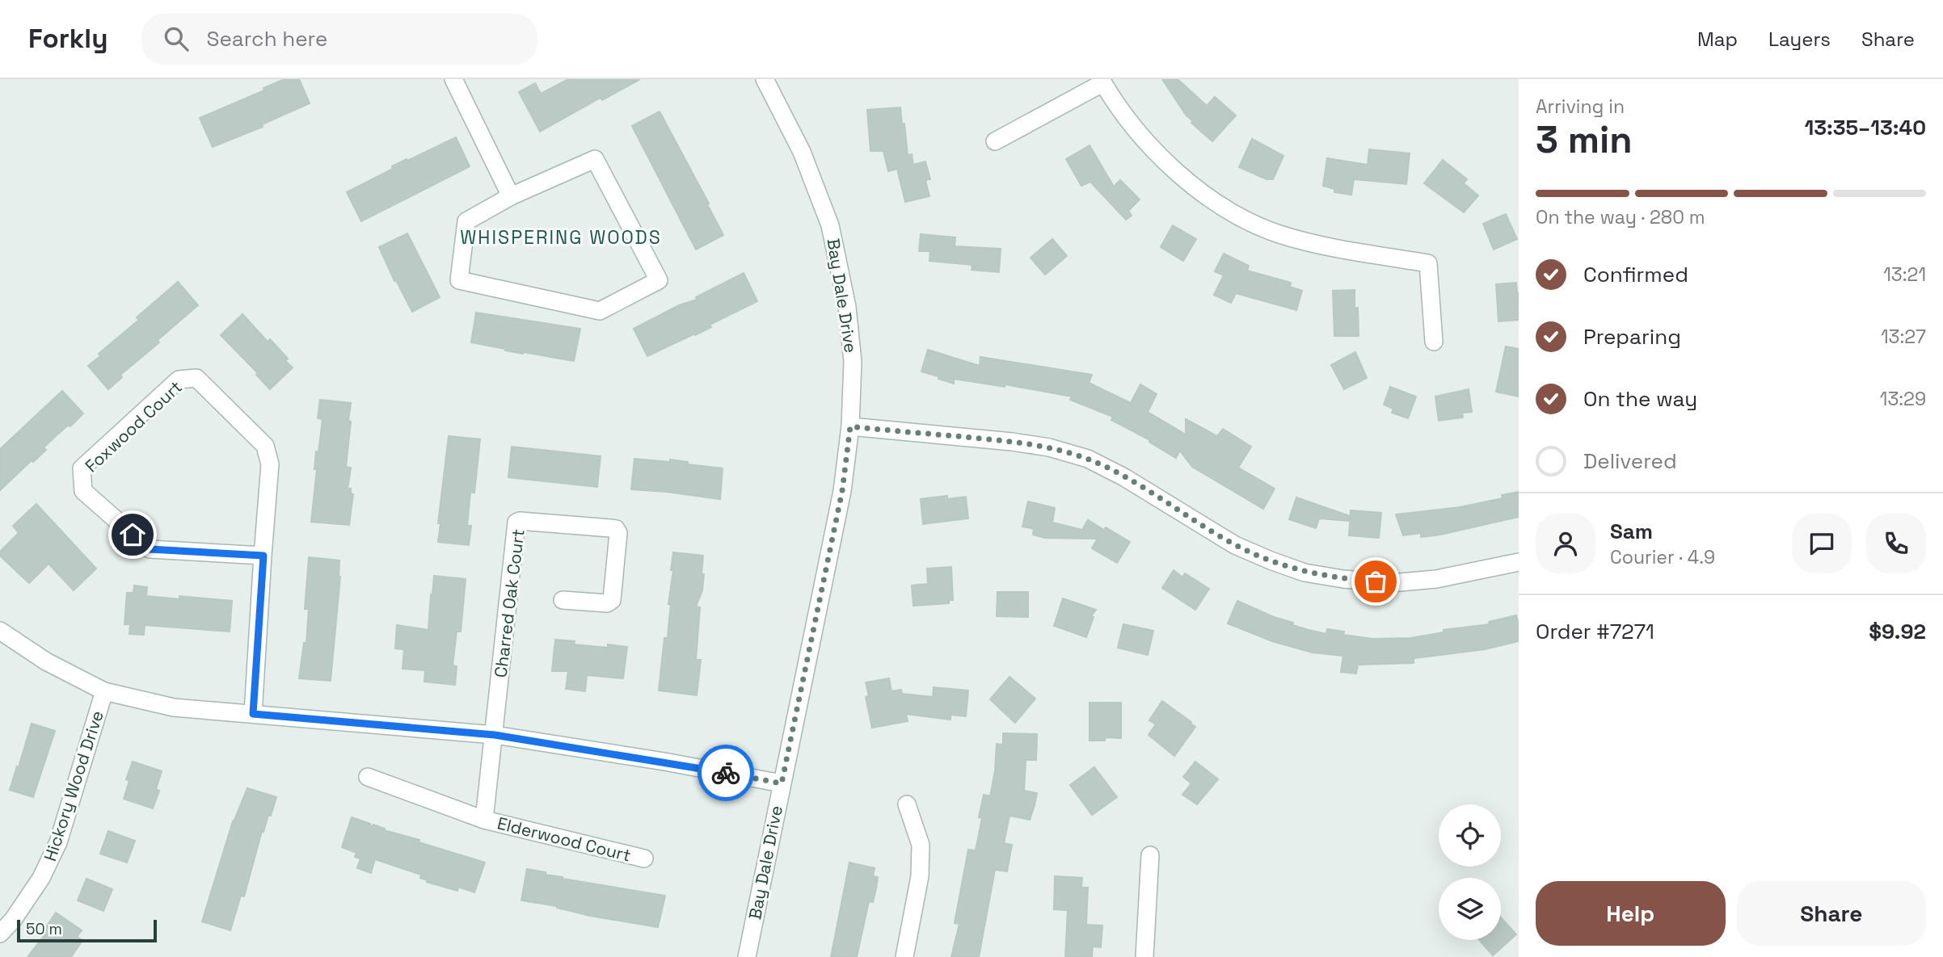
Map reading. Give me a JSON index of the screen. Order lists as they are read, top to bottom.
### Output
{
  "streets": {
    "street": [
      "Bay Dale Drive",
      "Foxwood Court",
      "Charred Oak Court",
      "Hickory Wood Drive",
      "Elderwood Court"
    ]
  },
  "crossings": [
    ["Charred Oak Court", "Elderwood Court"]
  ],
  "districts": ["WHISPERING WOODS"],
  "scale_bar": "50 m",
  "page": {
    "header": "Forkly",
    "search": "Search here",
    "nav": ["Map", "Layers", "Share"],
    "heading": ["3 min", "Arriving in", "13:35–13:40"],
    "panel": [
      "Sam",
      "Courier · 4.9",
      "Order #7271",
      "$9.92"
    ],
    "bar": "On the way · 280 m",
    "list": [
      ["Confirmed", "13:21"],
      ["Preparing", "13:27"],
      ["On the way", "13:29"],
      "Delivered"
    ],
    "buttons": ["Help", "Share"],
    "scale": "50 m"
  }
}
